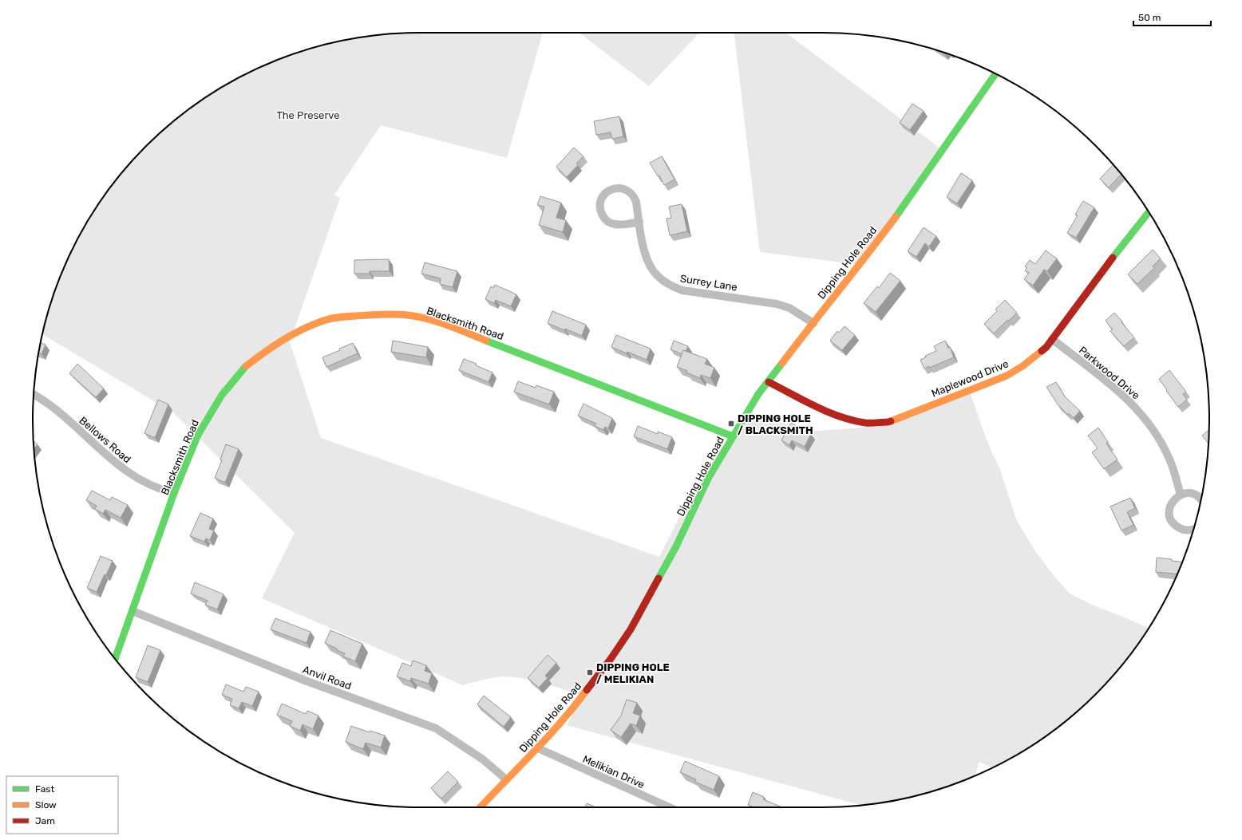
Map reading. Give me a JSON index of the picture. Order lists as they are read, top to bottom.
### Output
{
  "streets": {
    "street": [
      "Dipping Hole Road",
      "Surrey Lane",
      "Blacksmith Road",
      "Parkwood Drive",
      "Maplewood Drive",
      "Bellows Road",
      "Anvil Road",
      "Melikian Drive"
    ]
  },
  "crossings": [
    ["Dipping Hole Road", "Surrey Lane"],
    ["Dipping Hole Road", "Blacksmith Road"],
    ["Dipping Hole Road", "Maplewood Drive"],
    ["Dipping Hole Road", "Anvil Road"],
    ["Dipping Hole Road", "Melikian Drive"],
    ["Blacksmith Road", "Bellows Road"],
    ["Blacksmith Road", "Anvil Road"],
    ["Parkwood Drive", "Maplewood Drive"]
  ],
  "parks": ["The Preserve"],
  "places": {
    "transit": ["DIPPING HOLE / BLACKSMITH", "DIPPING HOLE / MELIKIAN"]
  },
  "legend": ["Fast", "Slow", "Jam"],
  "scale_bar": "50 m"
}
